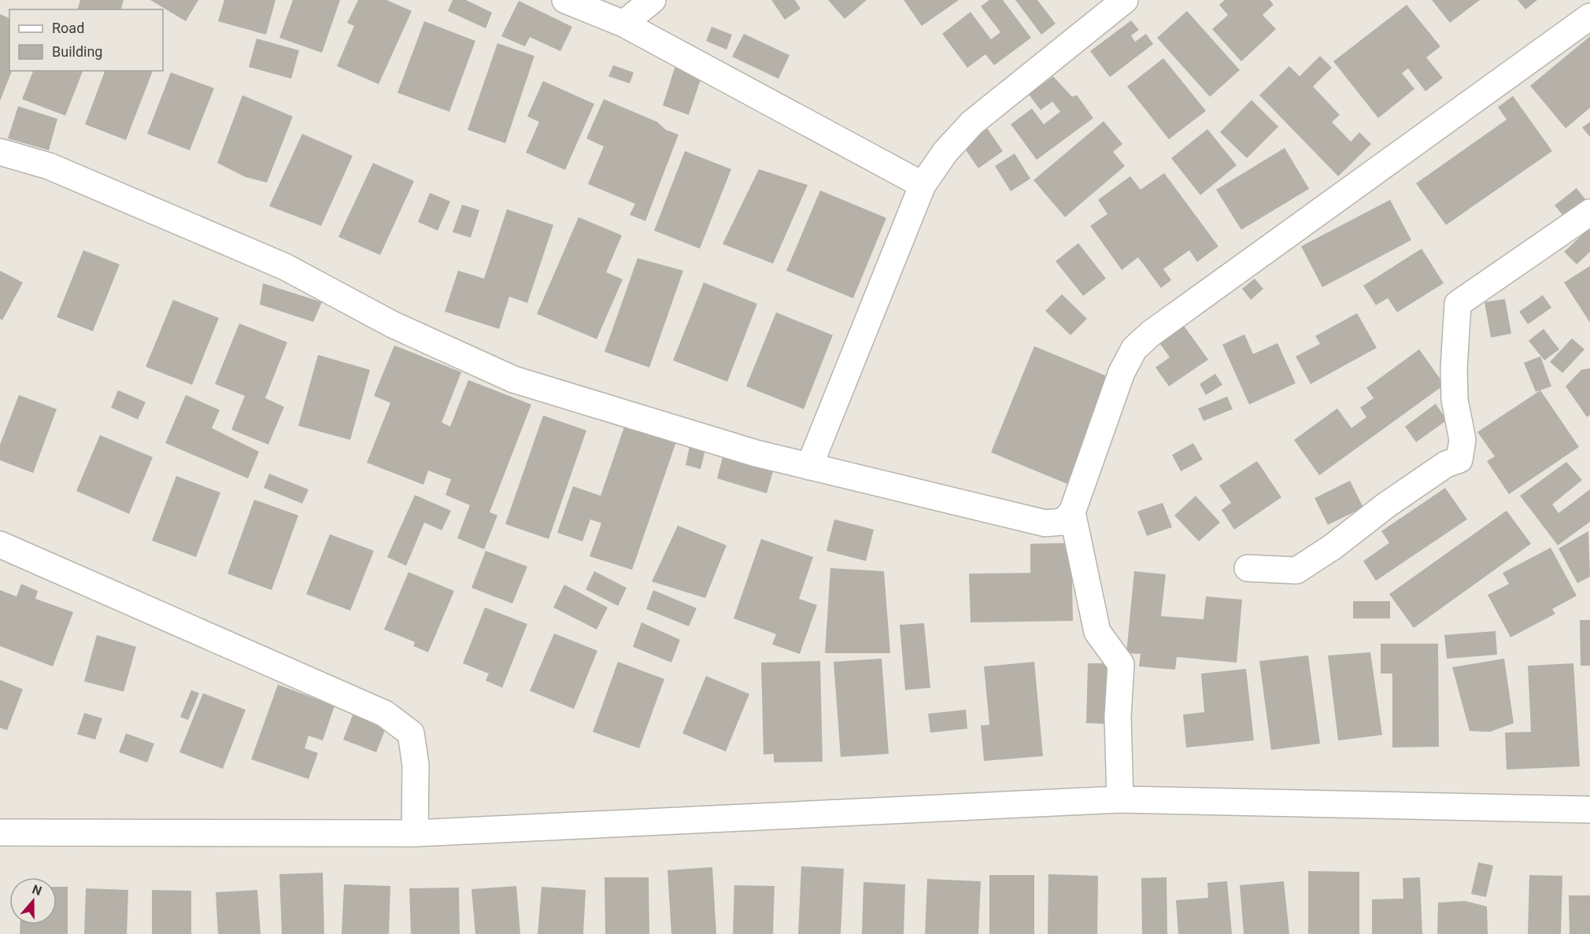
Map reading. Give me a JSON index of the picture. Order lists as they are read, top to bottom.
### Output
{
  "legend": ["Road", "Building"],
  "north": "top"
}
